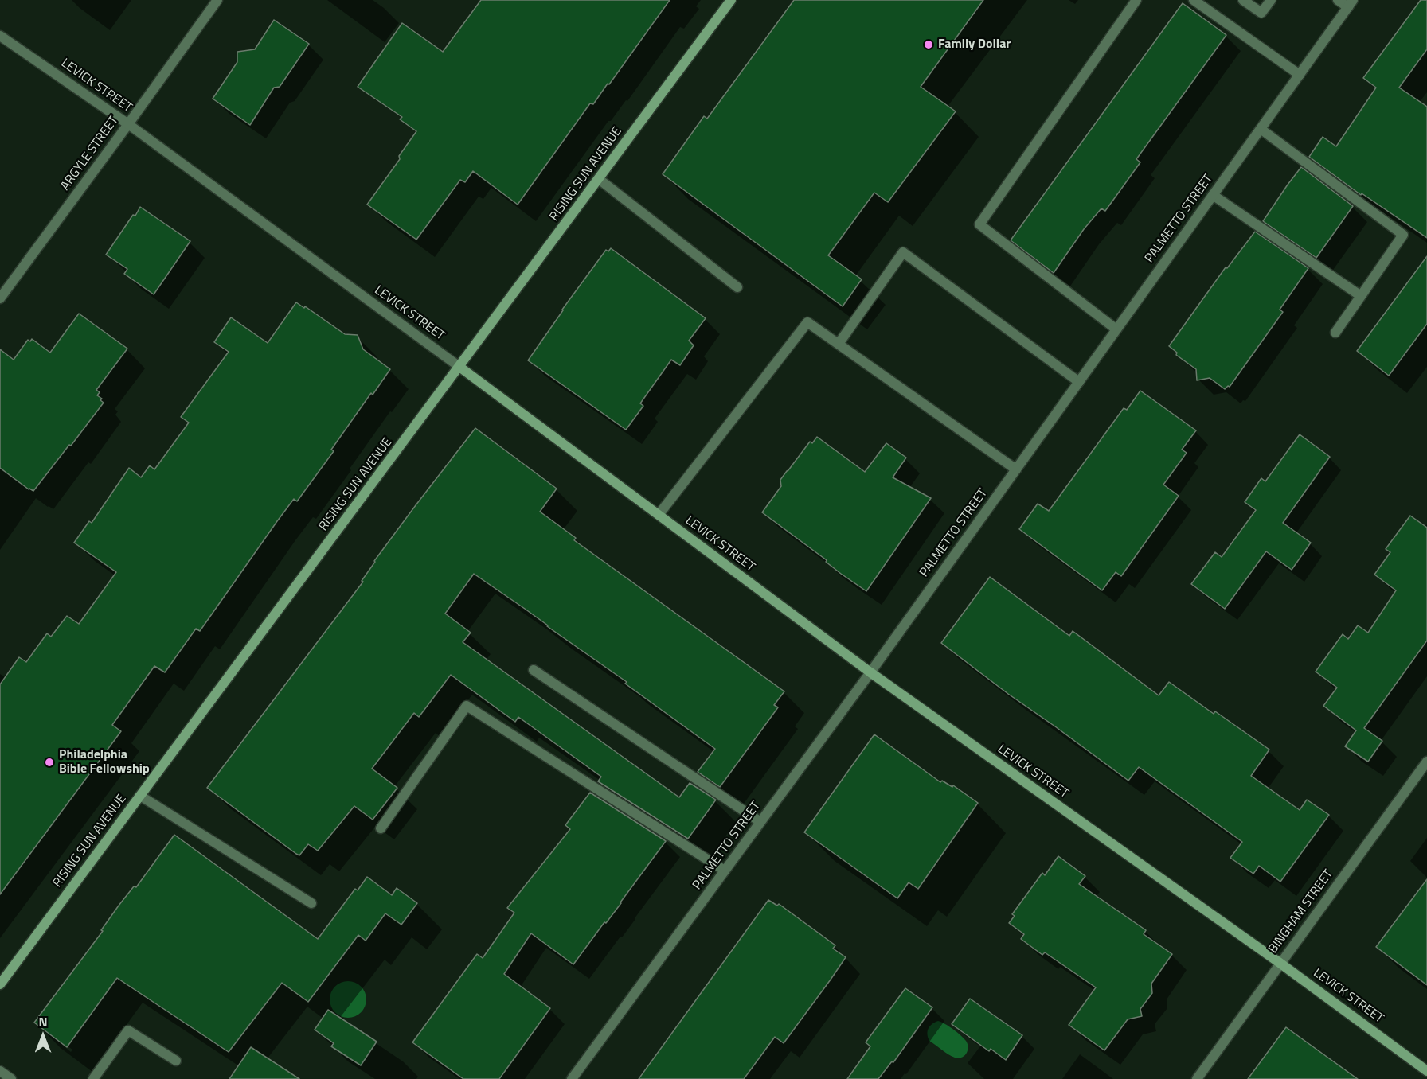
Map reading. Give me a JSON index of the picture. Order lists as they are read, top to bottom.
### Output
{
  "streets": {
    "main road": ["LEVICK STREET", "RISING SUN AVENUE"],
    "street": ["ARGYLE STREET", "PALMETTO STREET", "BINGHAM STREET"]
  },
  "crossings": [
    ["LEVICK STREET", "ARGYLE STREET"],
    ["LEVICK STREET", "RISING SUN AVENUE"],
    ["LEVICK STREET", "PALMETTO STREET"],
    ["LEVICK STREET", "BINGHAM STREET"]
  ],
  "places": ["Family Dollar", "Philadelphia Bible Fellowship"],
  "north": "top"
}
